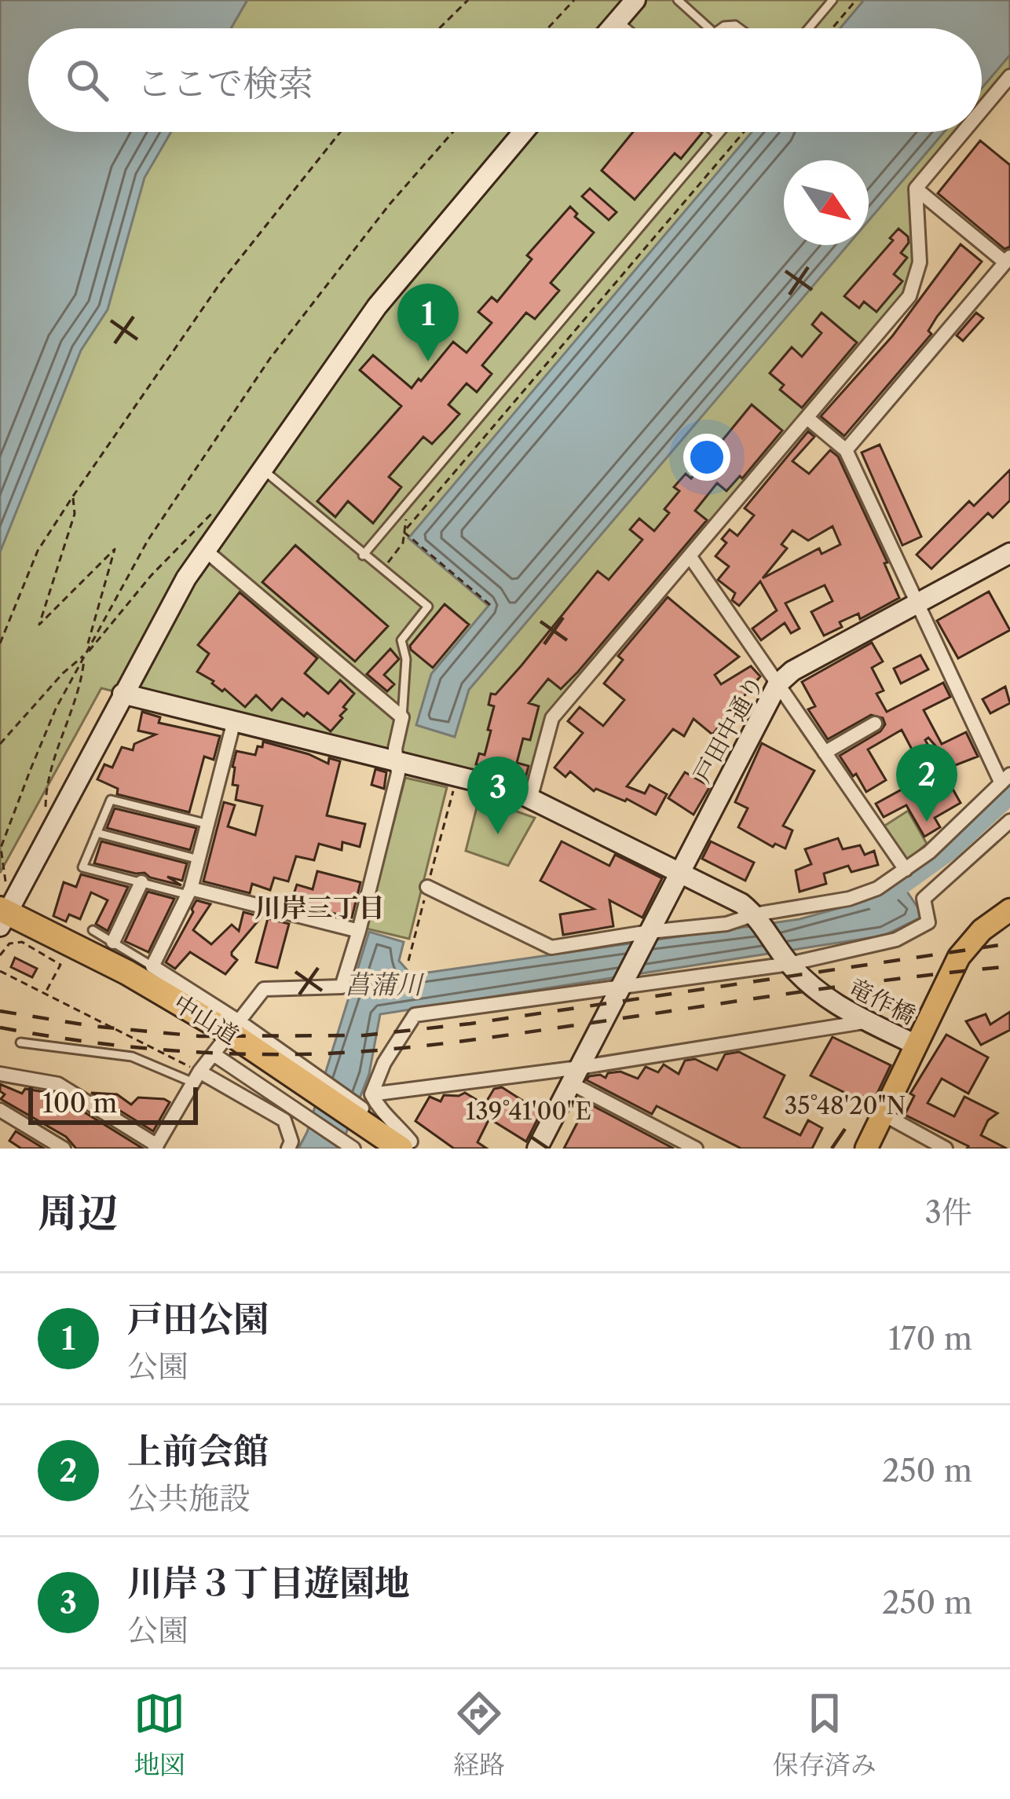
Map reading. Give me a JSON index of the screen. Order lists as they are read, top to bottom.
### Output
{
  "streets": {
    "highway": ["中山道"],
    "street": ["戸田中通り", "竜作橋"]
  },
  "districts": ["川岸三丁目"],
  "water": ["菖蒲川"],
  "scale_bar": "100 m",
  "north": "bottom right",
  "page": {
    "search": "ここで検索",
    "pins": ["1", "2", "3"],
    "scale": "100 m",
    "heading": ["周辺", "3件"],
    "list": [
      {
        "mark": "1",
        "name": "戸田公園",
        "note": "公園",
        "value": "170 m"
      },
      {
        "mark": "2",
        "name": "上前会館",
        "note": "公共施設",
        "value": "250 m"
      },
      {
        "mark": "3",
        "name": "川岸３丁目遊園地",
        "note": "公園",
        "value": "250 m"
      }
    ],
    "nav": ["地図", "経路", "保存済み"]
  },
  "coordinates": ["35°48'20\"N", "139°41'00\"E"]
}
